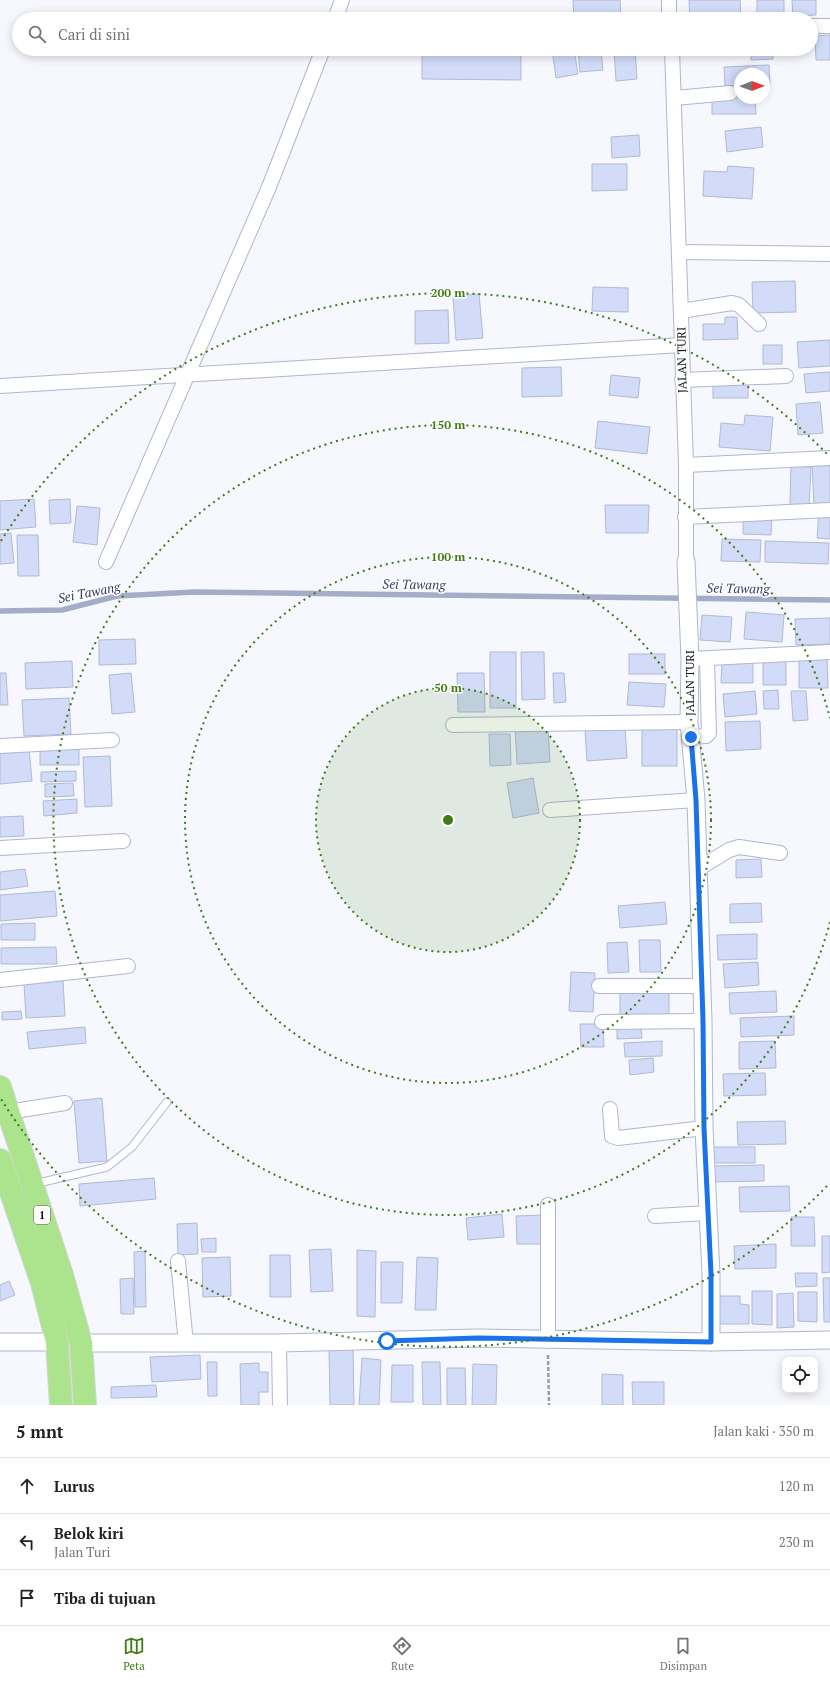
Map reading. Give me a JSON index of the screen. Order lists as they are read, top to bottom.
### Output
{
  "streets": {
    "highway": ["1"],
    "street": ["JALAN TURI"]
  },
  "water": ["Sei Tawang"],
  "north": "right",
  "page": {
    "search": "Cari di sini",
    "heading": ["5 mnt", "Jalan kaki · 350 m"],
    "list": [
      ["Lurus", "120 m"],
      ["Belok kiri", "Jalan Turi", "230 m"],
      "Tiba di tujuan"
    ],
    "nav": ["Peta", "Rute", "Disimpan"]
  },
  "rings": [
    "200 m",
    "150 m",
    "100 m",
    "50 m"
  ]
}
